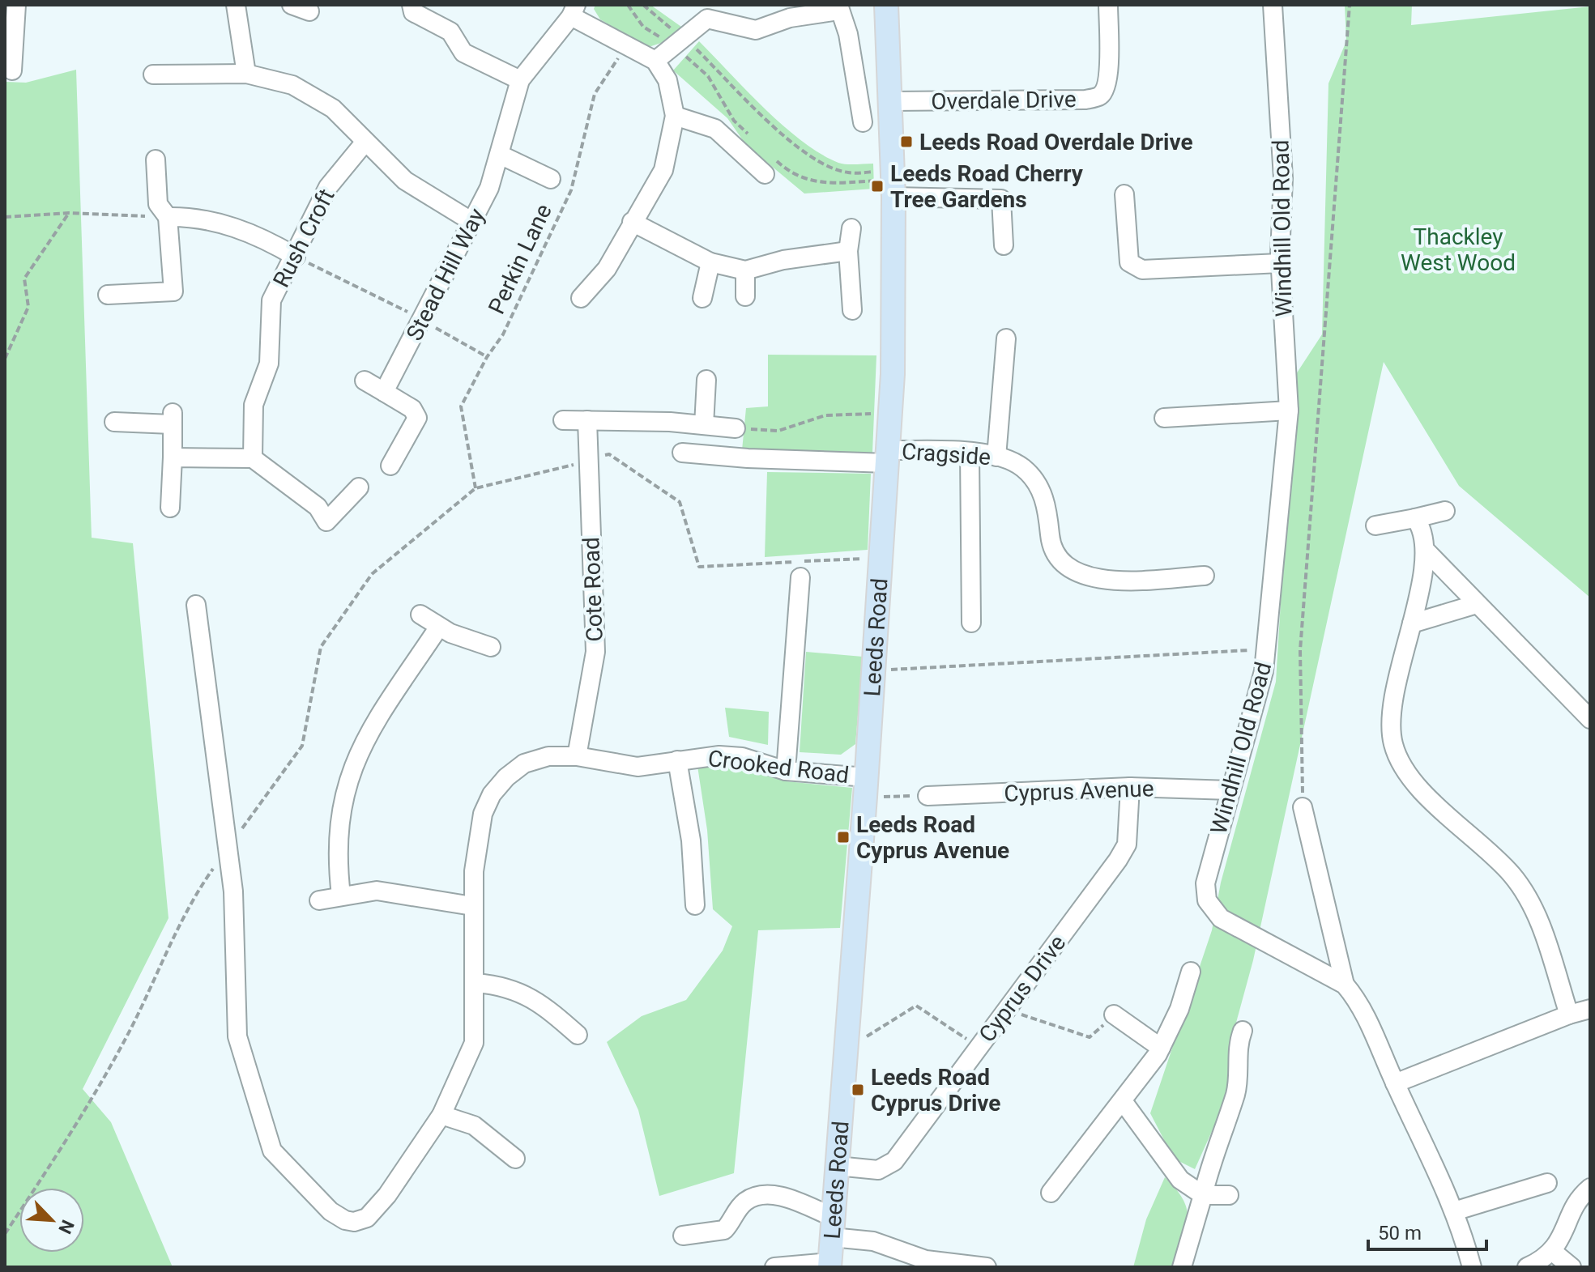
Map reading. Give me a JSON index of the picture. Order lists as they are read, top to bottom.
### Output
{
  "streets": {
    "main road": ["Leeds Road"],
    "street": [
      "Overdale Drive",
      "Windhill Old Road",
      "Rush Croft",
      "Stead Hill Way",
      "Cragside",
      "Cote Road",
      "Crooked Road",
      "Cyprus Avenue",
      "Cyprus Drive"
    ],
    "path": ["Perkin Lane"]
  },
  "crossings": [
    ["Overdale Drive", "Leeds Road"],
    ["Windhill Old Road", "Cyprus Avenue"],
    ["Cragside", "Leeds Road"],
    ["Cote Road", "Crooked Road"],
    ["Leeds Road", "Crooked Road"],
    ["Leeds Road", "Cyprus Drive"],
    ["Cyprus Avenue", "Cyprus Drive"]
  ],
  "parks": ["Thackley West Wood"],
  "places": {
    "transit": [
      "Leeds Road Overdale Drive",
      "Leeds Road Cherry Tree Gardens",
      "Leeds Road Cyprus Avenue",
      "Leeds Road Cyprus Drive"
    ]
  },
  "scale_bar": "50 m",
  "north": "bottom right"
}
